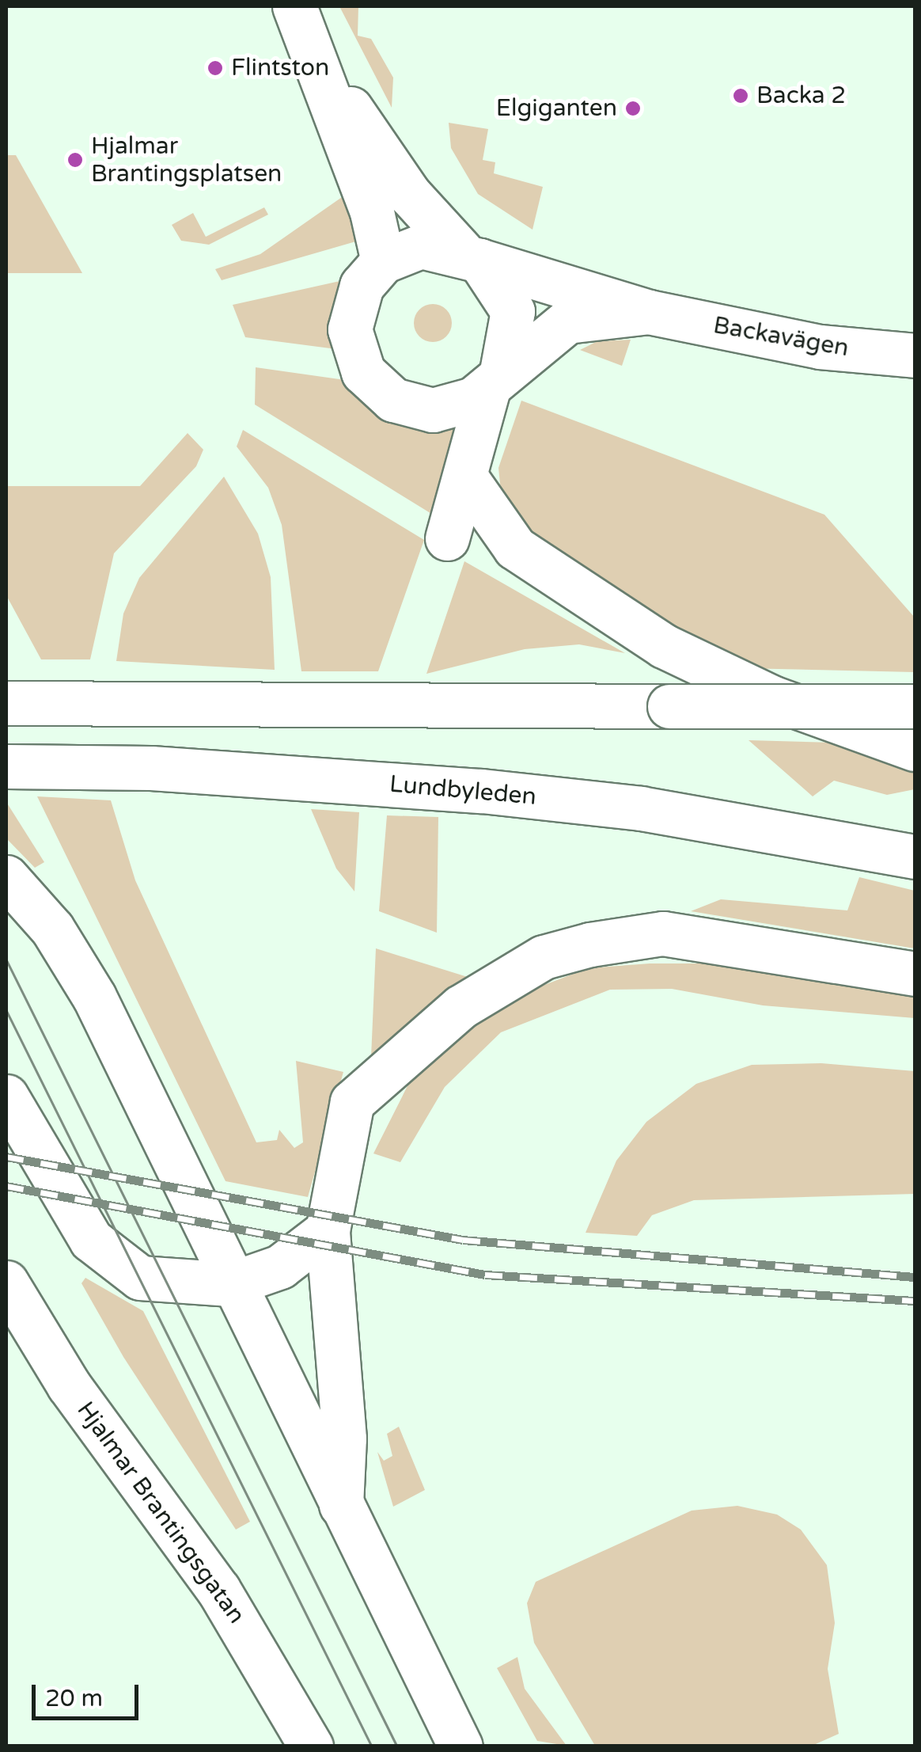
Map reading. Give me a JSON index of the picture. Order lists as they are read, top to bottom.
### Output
{
  "streets": {
    "main road": ["Backavägen", "Lundbyleden", "Hjalmar Brantingsgatan"]
  },
  "places": [
    "Flintston",
    "Backa 2",
    "Elgiganten",
    "Hjalmar Brantingsplatsen"
  ],
  "scale_bar": "20 m"
}
